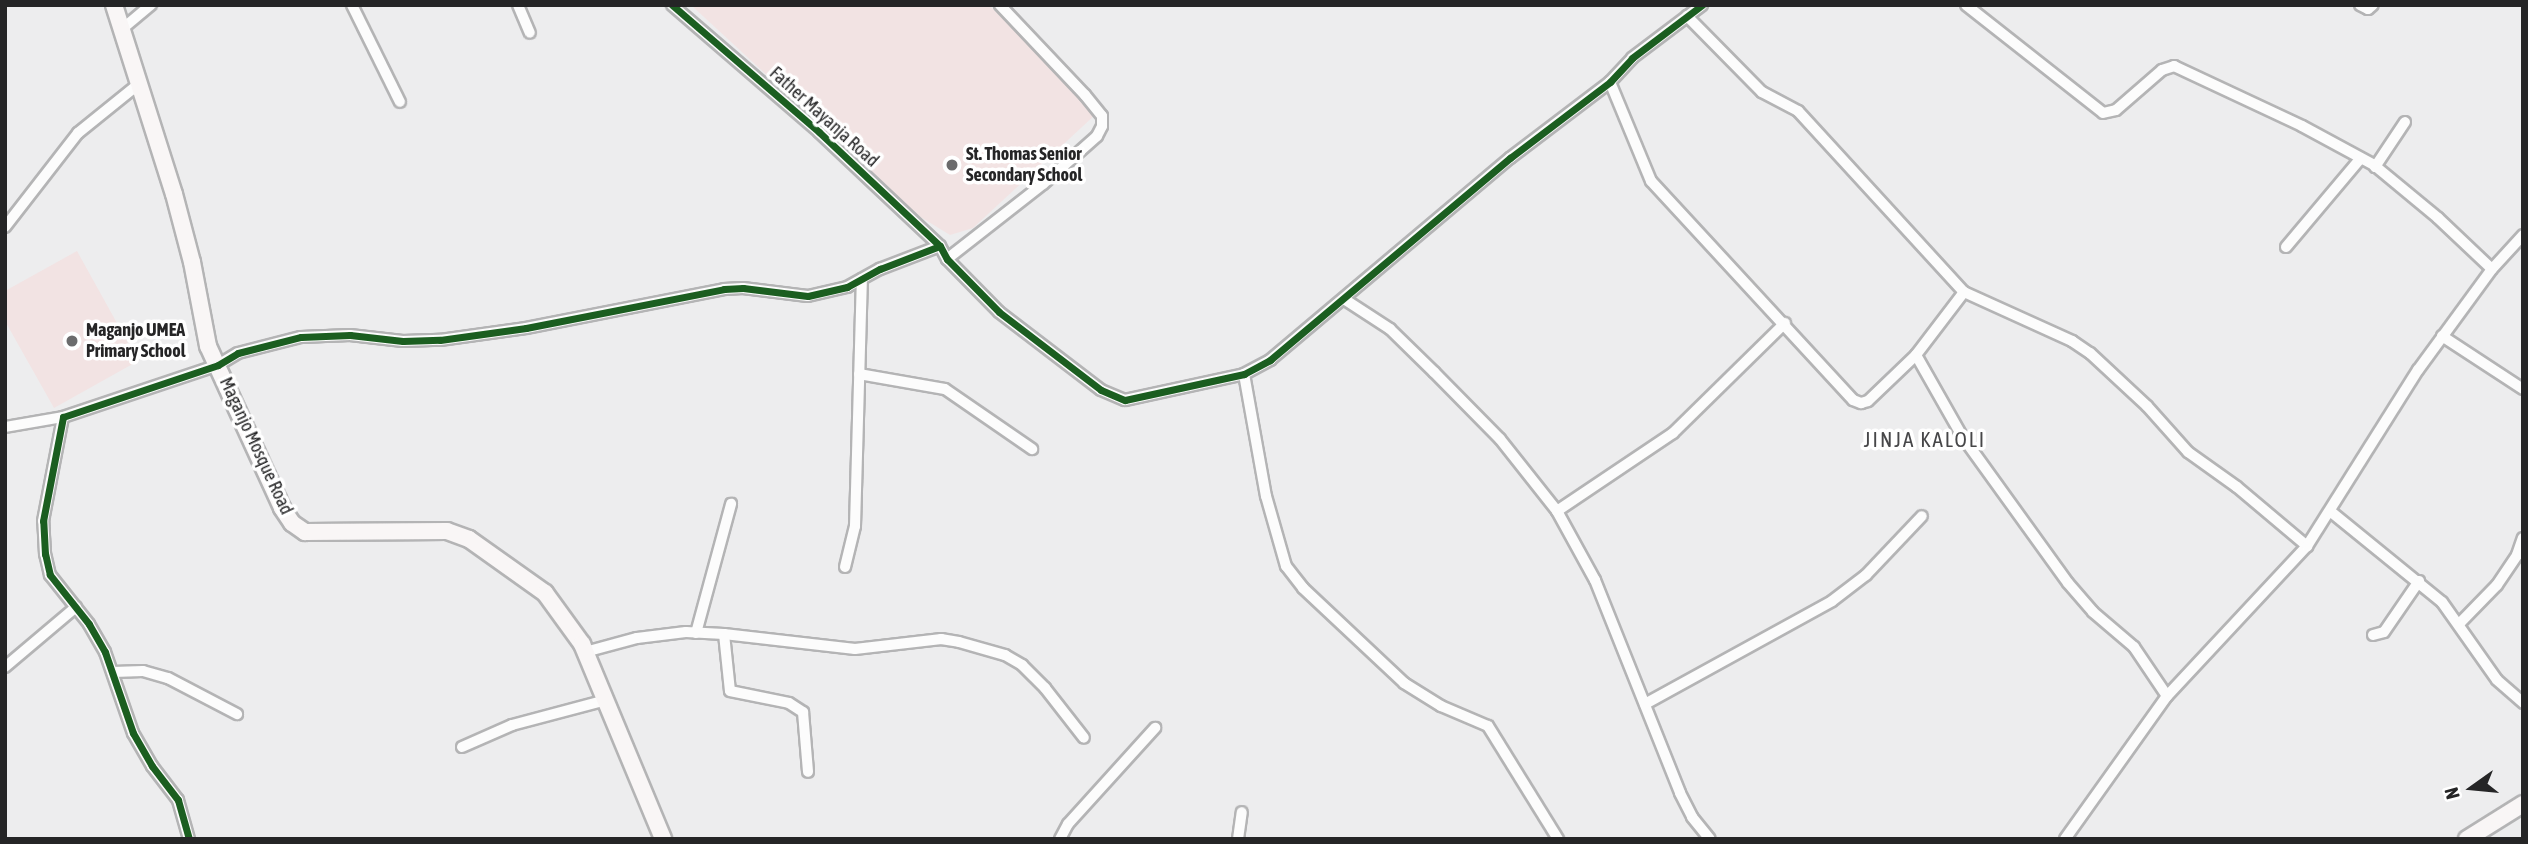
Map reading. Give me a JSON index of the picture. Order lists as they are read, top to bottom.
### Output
{
  "streets": {
    "street": ["Father Mayanja Road", "Maganjo Mosque Road"]
  },
  "districts": ["JINJA KALOLI"],
  "places": ["St. Thomas Senior Secondary School", "Maganjo UMEA Primary School"],
  "north": "left"
}
